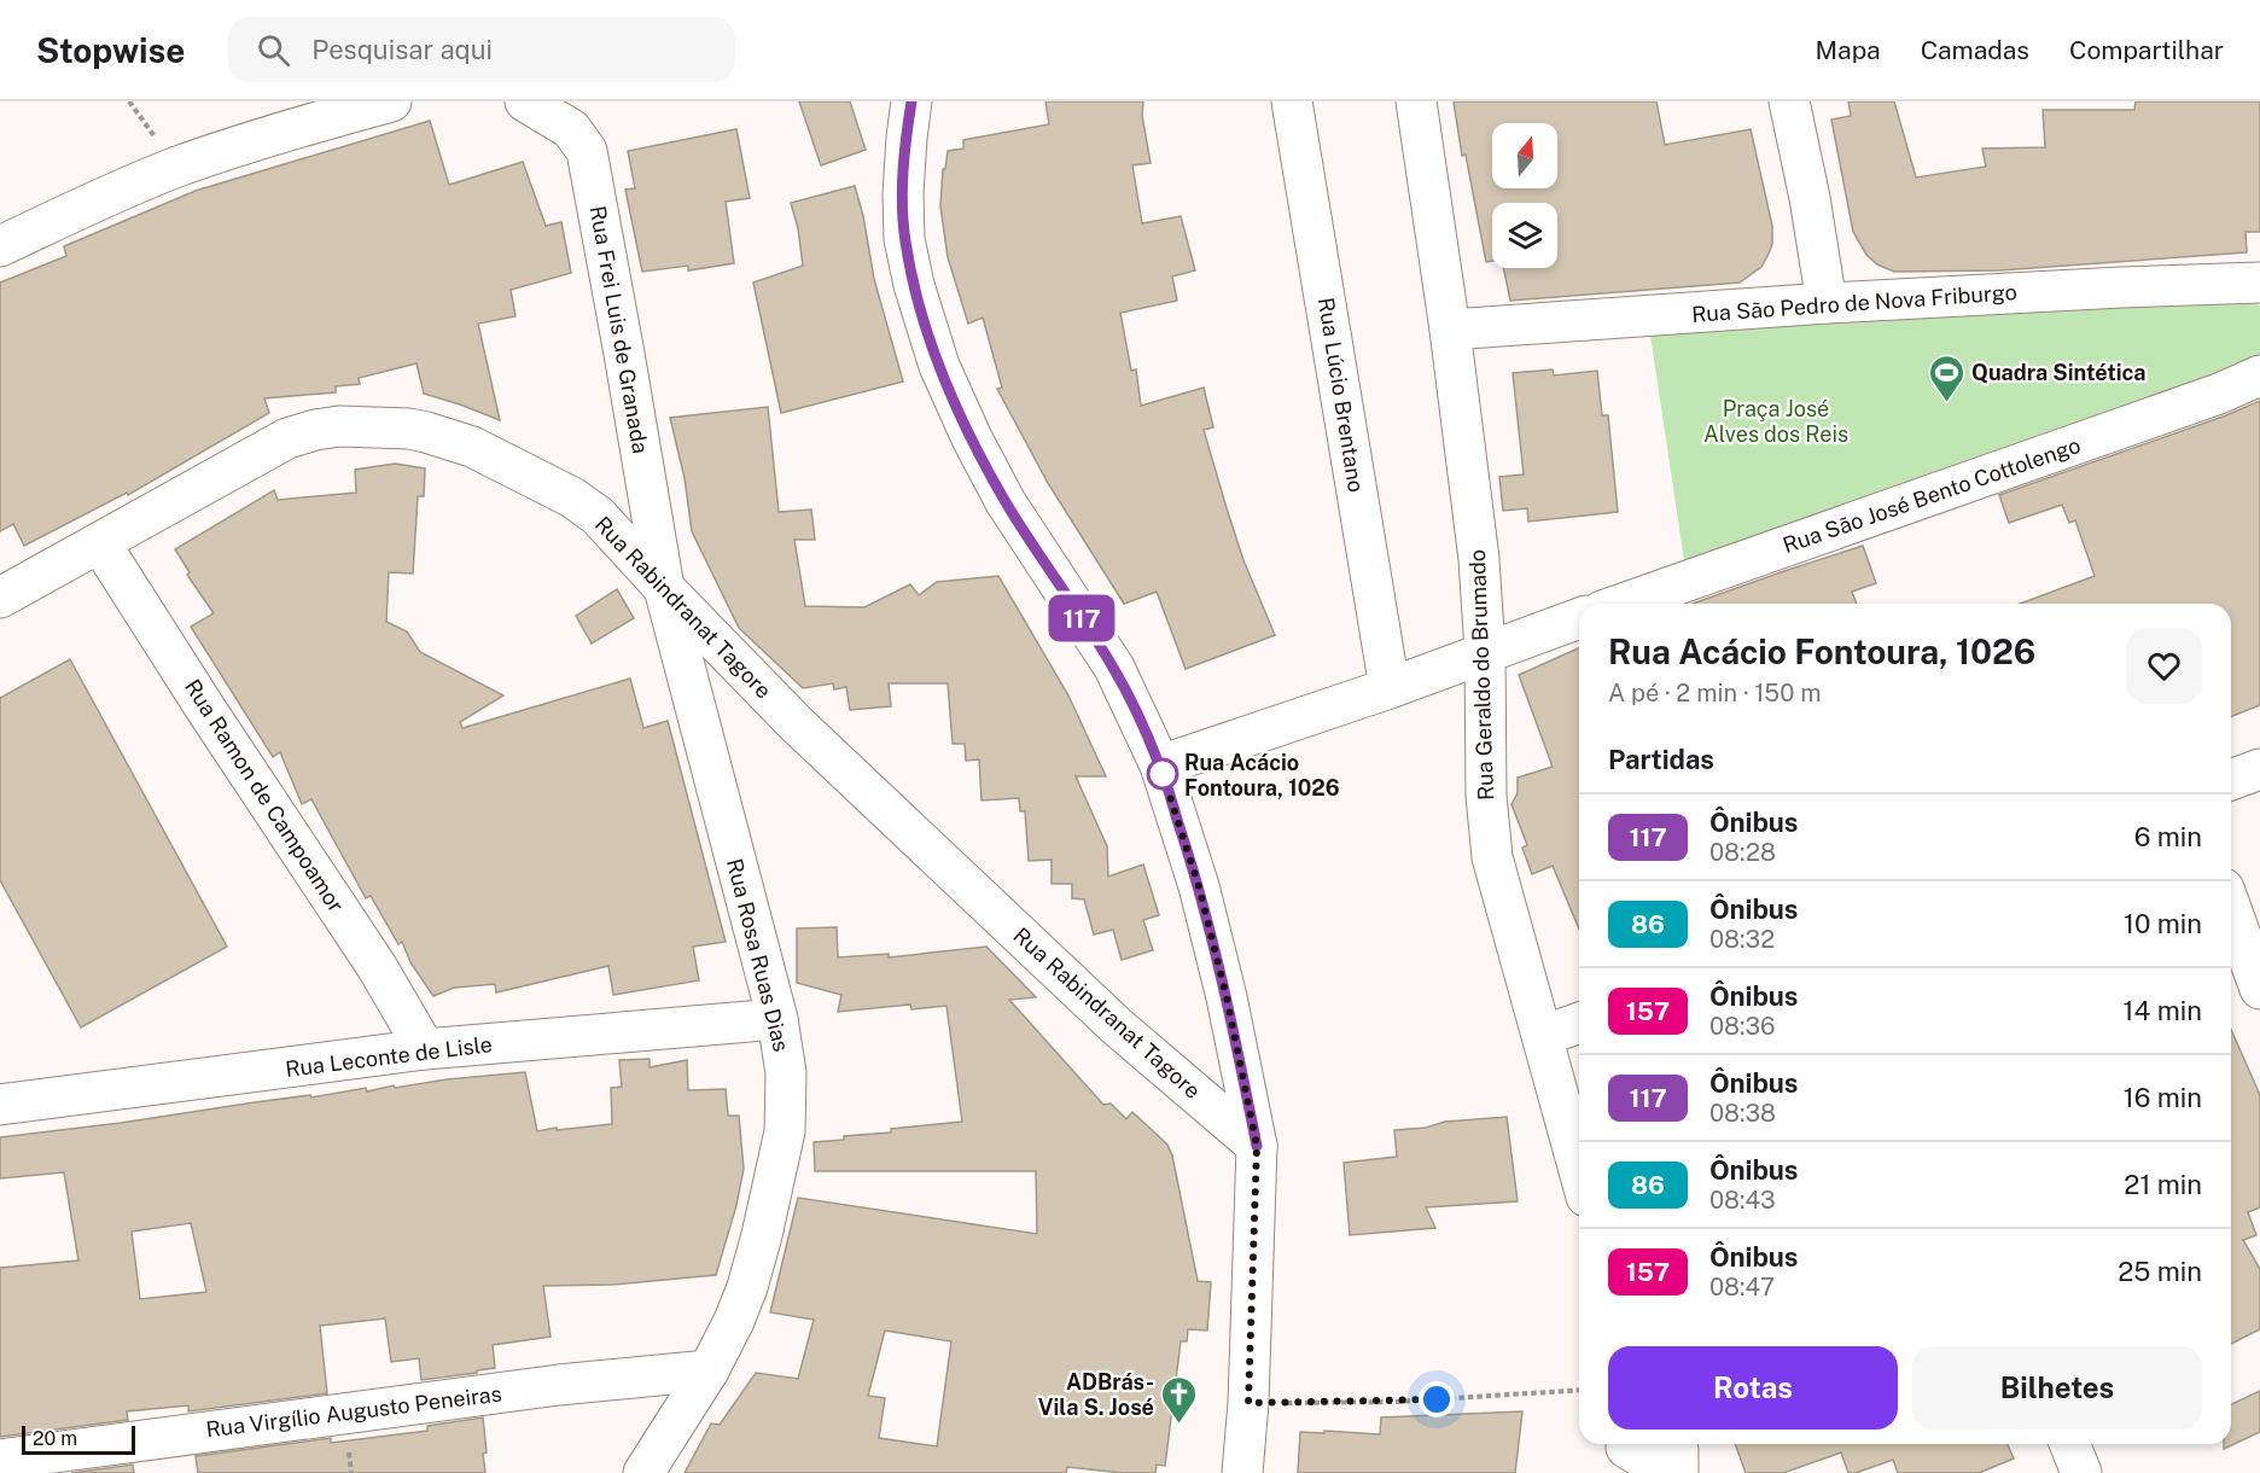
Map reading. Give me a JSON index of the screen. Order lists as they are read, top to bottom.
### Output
{
  "streets": {
    "street": [
      "Rua São Pedro de Nova Friburgo",
      "Rua Frei Luis de Granada",
      "Rua Lúcio Brentano",
      "Rua São José Bento Cottolengo",
      "Rua Rabindranat Tagore",
      "Rua Geraldo do Brumado",
      "Rua Ramon de Campoamor",
      "Rua Rosa Ruas Dias",
      "Rua Leconte de Lisle",
      "Rua Virgílio Augusto Peneiras"
    ]
  },
  "crossings": [
    ["Rua São Pedro de Nova Friburgo", "Rua Geraldo do Brumado"],
    ["Rua Frei Luis de Granada", "Rua Rabindranat Tagore"],
    ["Rua Frei Luis de Granada", "Rua Rosa Ruas Dias"],
    ["Rua Rabindranat Tagore", "Rua Ramon de Campoamor"],
    ["Rua Rabindranat Tagore", "Rua Rosa Ruas Dias"],
    ["Rua Ramon de Campoamor", "Rua Leconte de Lisle"],
    ["Rua Rosa Ruas Dias", "Rua Leconte de Lisle"],
    ["Rua Rosa Ruas Dias", "Rua Virgílio Augusto Peneiras"]
  ],
  "parks": ["Praça José Alves dos Reis"],
  "places": {
    "sports": ["Quadra Sintética"],
    "other": ["Rua Acácio Fontoura, 1026"],
    "church": ["ADBrás- Vila S. José"]
  },
  "lines": ["bus line 117"],
  "scale_bar": "20 m",
  "north": "top",
  "page": {
    "header": "Stopwise",
    "search": "Pesquisar aqui",
    "nav": ["Mapa", "Camadas", "Compartilhar"],
    "on_map": "117",
    "heading": [
      ["Rua Acácio Fontoura, 1026", "A pé · 2 min · 150 m"],
      "Partidas"
    ],
    "list": [
      {
        "mark": "117",
        "name": "Ônibus",
        "note": "08:28",
        "value": "6 min"
      },
      {
        "mark": "86",
        "name": "Ônibus",
        "note": "08:32",
        "value": "10 min"
      },
      {
        "mark": "157",
        "name": "Ônibus",
        "note": "08:36",
        "value": "14 min"
      },
      {
        "mark": "117",
        "name": "Ônibus",
        "note": "08:38",
        "value": "16 min"
      },
      {
        "mark": "86",
        "name": "Ônibus",
        "note": "08:43",
        "value": "21 min"
      },
      {
        "mark": "157",
        "name": "Ônibus",
        "note": "08:47",
        "value": "25 min"
      }
    ],
    "buttons": ["Rotas", "Bilhetes"],
    "scale": "20 m"
  }
}
